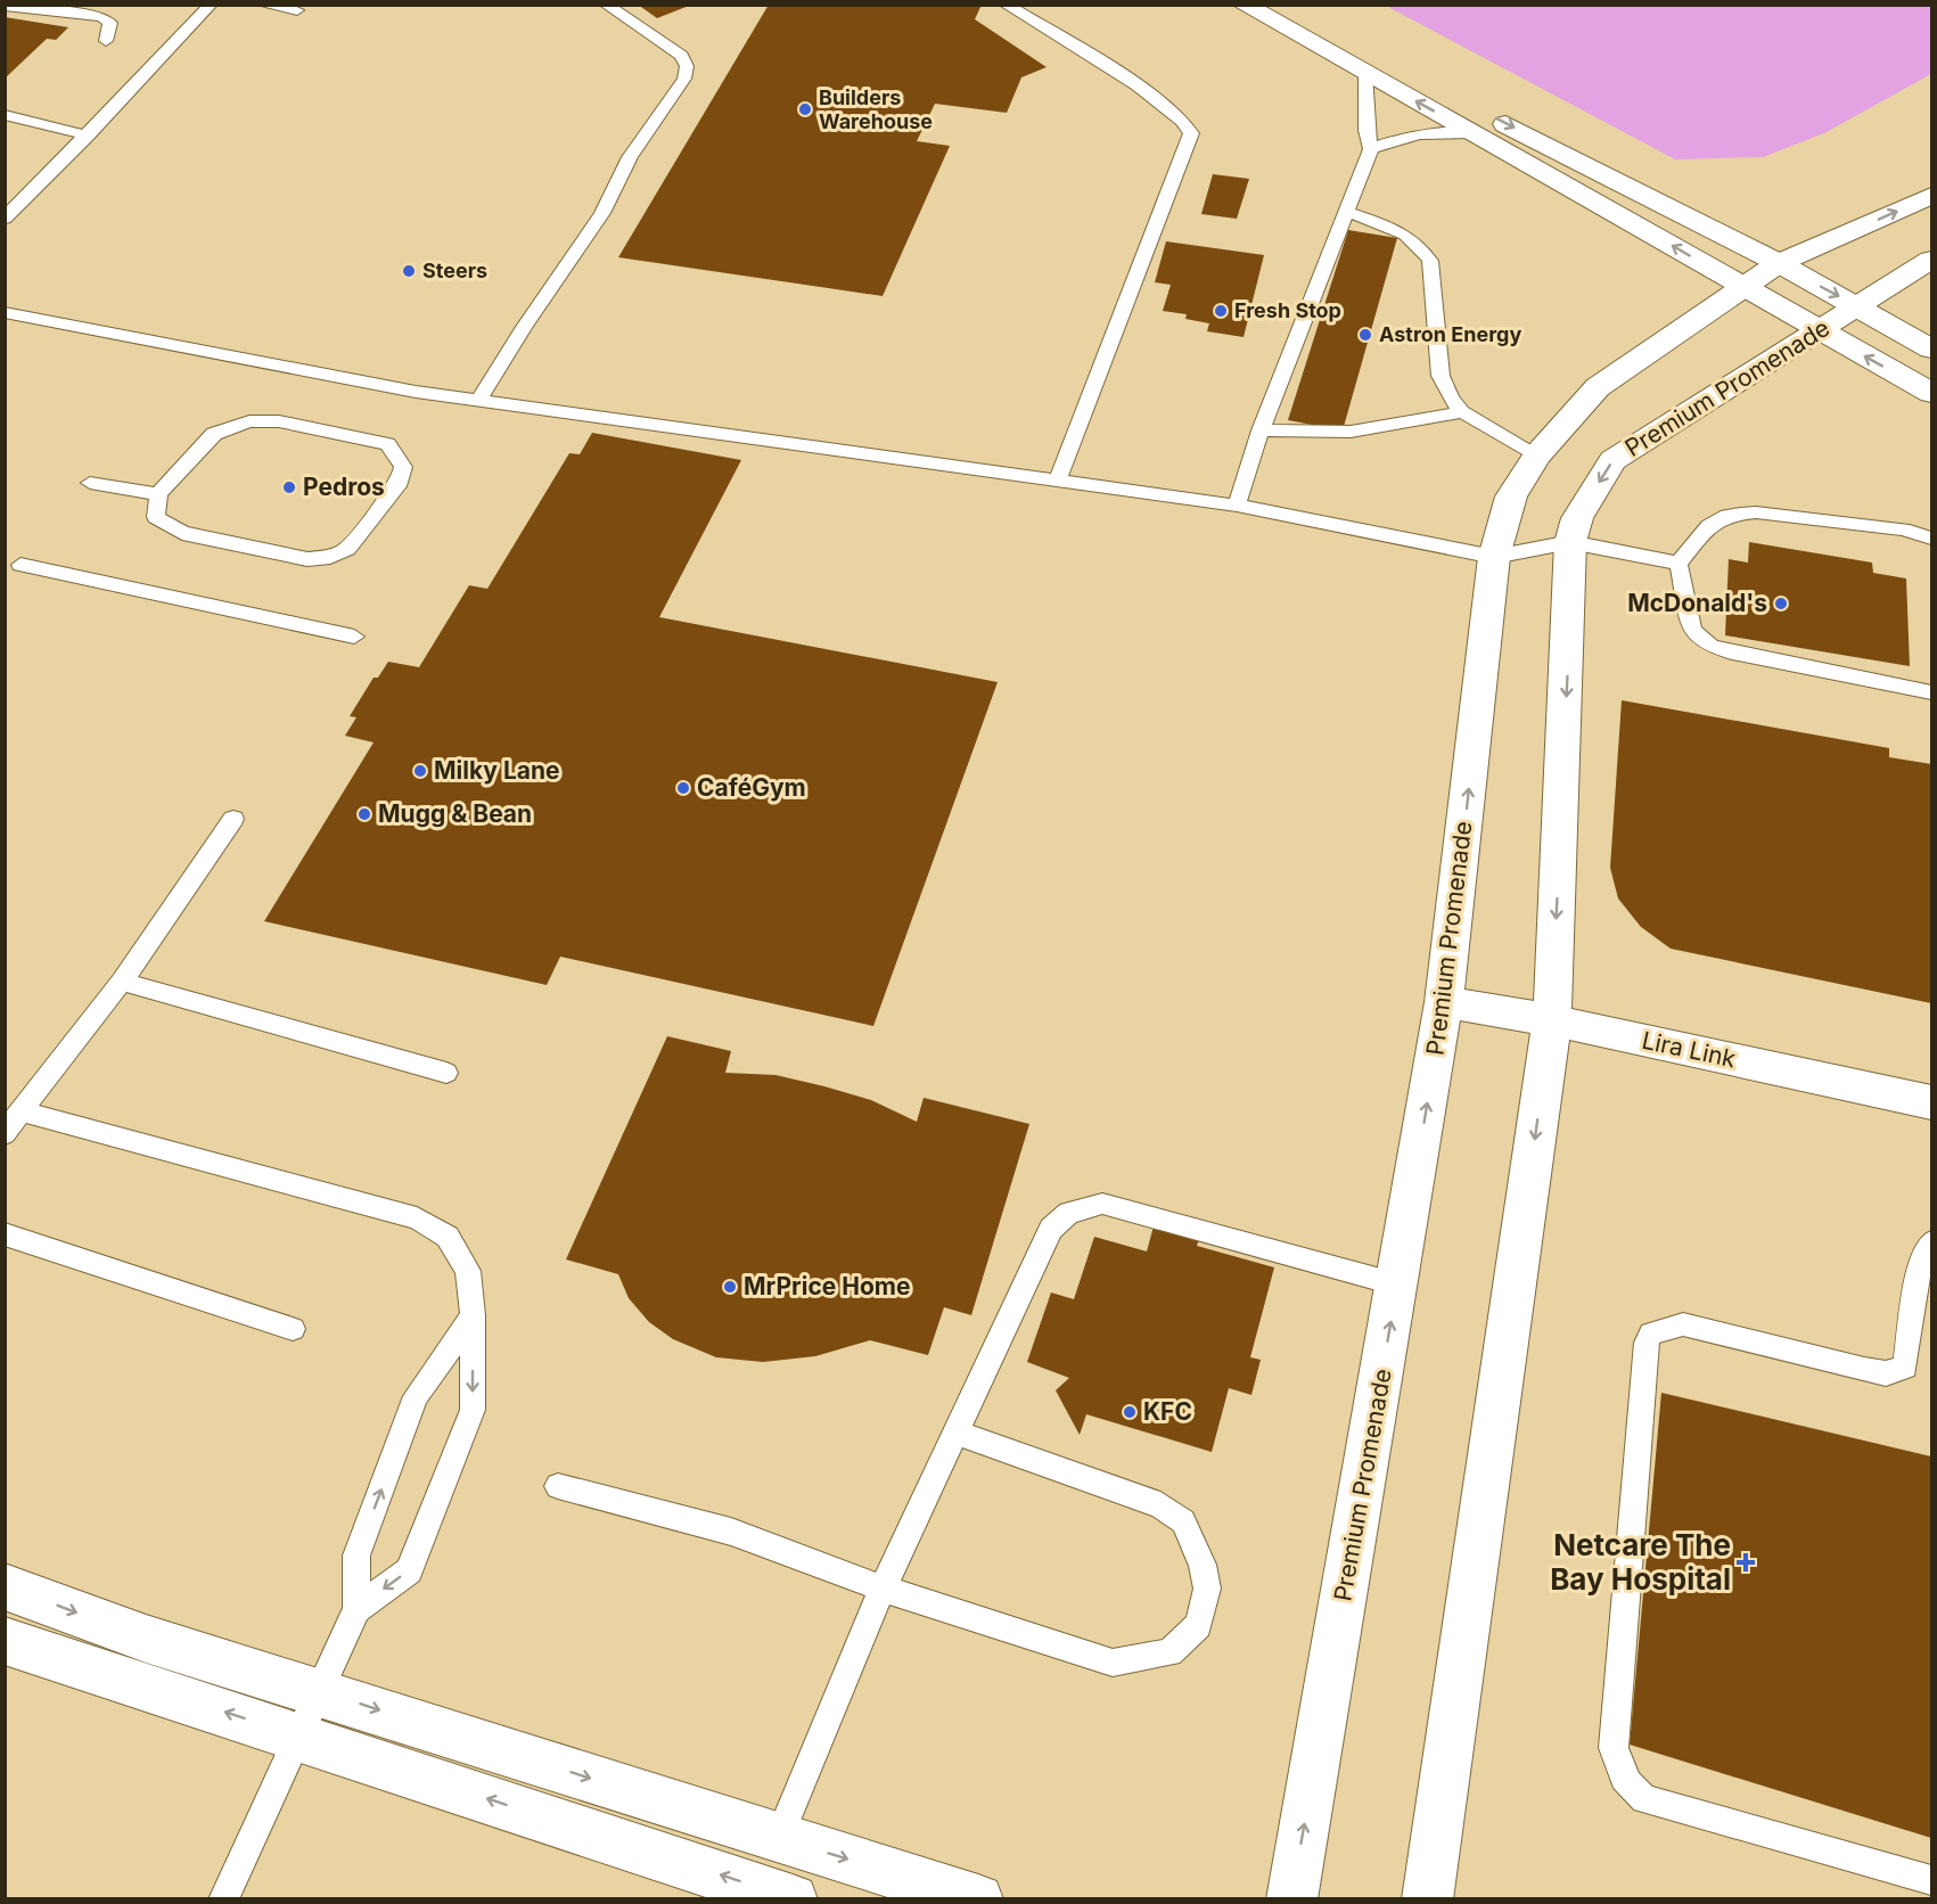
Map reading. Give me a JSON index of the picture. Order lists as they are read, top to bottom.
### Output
{
  "streets": {
    "street": ["Premium Promenade", "Lira Link"]
  },
  "crossings": [
    ["Premium Promenade", "Lira Link"]
  ],
  "places": {
    "other": [
      "Builders Warehouse",
      "Steers",
      "Fresh Stop",
      "Astron Energy",
      "Pedros",
      "McDonald's",
      "Milky Lane",
      "CaféGym",
      "Mugg & Bean",
      "MrPrice Home",
      "KFC"
    ],
    "health": ["Netcare The Bay Hospital"]
  }
}
